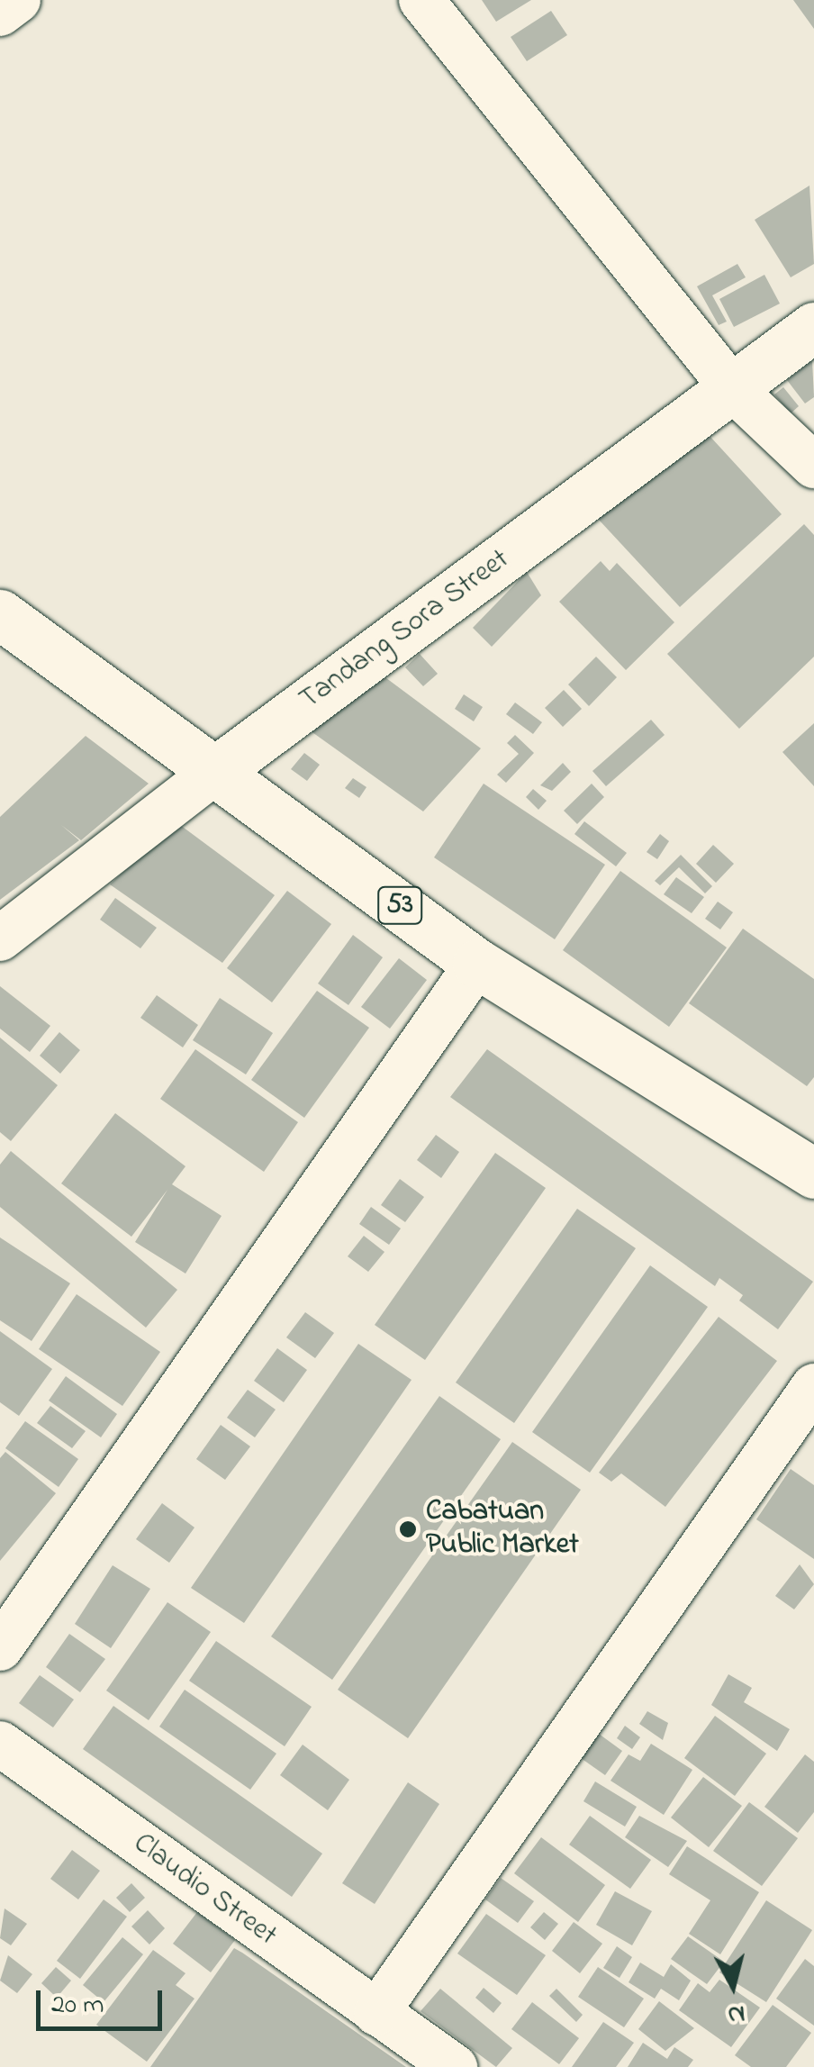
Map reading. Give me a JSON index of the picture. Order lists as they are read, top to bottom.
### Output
{
  "streets": {
    "main road": ["Tandang Sora Street", "53"],
    "street": ["Claudio Street"]
  },
  "crossings": [
    ["Tandang Sora Street", "53"]
  ],
  "places": ["Cabatuan Public Market"],
  "scale_bar": "20 m",
  "north": "bottom"
}
